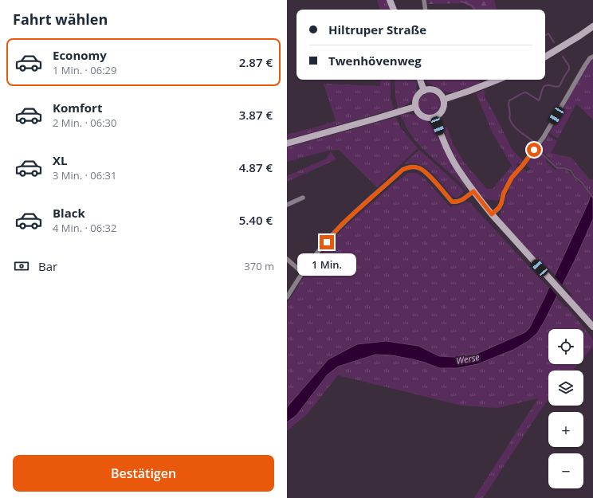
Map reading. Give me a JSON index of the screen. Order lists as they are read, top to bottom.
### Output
{
  "water": ["Werse"],
  "page": {
    "heading": "Fahrt wählen",
    "banner": ["Hiltruper Straße", "Twenhövenweg"],
    "list": [
      {
        "name": "Economy",
        "note": "1 Min. · 06:29",
        "value": "2.87 €"
      },
      {
        "name": "Komfort",
        "note": "2 Min. · 06:30",
        "value": "3.87 €"
      },
      {
        "name": "XL",
        "note": "3 Min. · 06:31",
        "value": "4.87 €"
      },
      {
        "name": "Black",
        "note": "4 Min. · 06:32",
        "value": "5.40 €"
      }
    ],
    "pay": ["Bar", "370 m"],
    "bubble": "1 Min.",
    "map_buttons": ["+", "−"],
    "buttons": "Bestätigen"
  }
}
